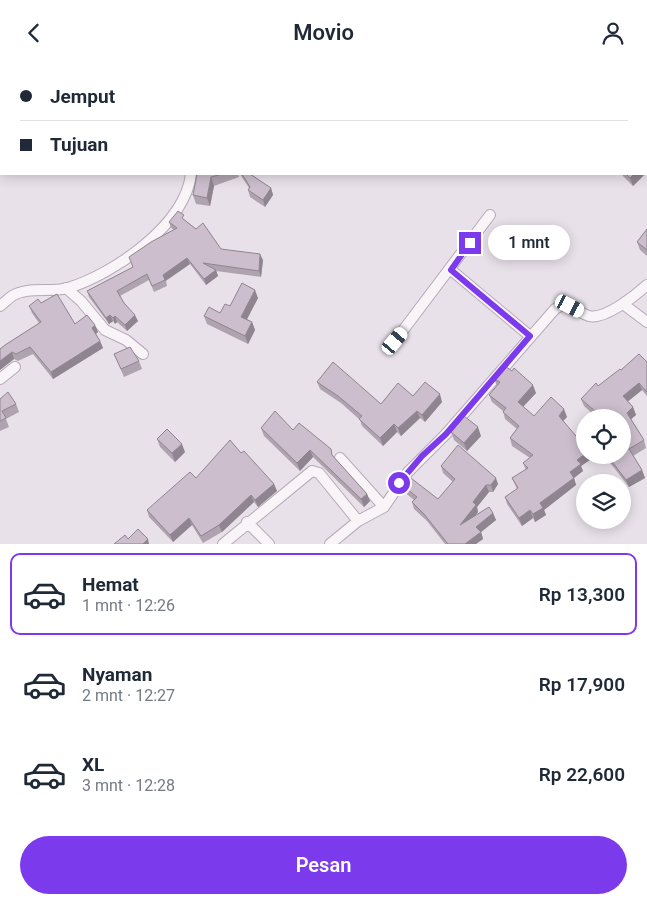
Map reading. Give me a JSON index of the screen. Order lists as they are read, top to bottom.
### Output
{
  "page": {
    "header": "Movio",
    "banner": ["Jemput", "Tujuan"],
    "bubble": "1 mnt",
    "list": [
      {
        "name": "Hemat",
        "note": "1 mnt · 12:26",
        "value": "Rp 13,300"
      },
      {
        "name": "Nyaman",
        "note": "2 mnt · 12:27",
        "value": "Rp 17,900"
      },
      {
        "name": "XL",
        "note": "3 mnt · 12:28",
        "value": "Rp 22,600"
      }
    ],
    "buttons": "Pesan"
  }
}
